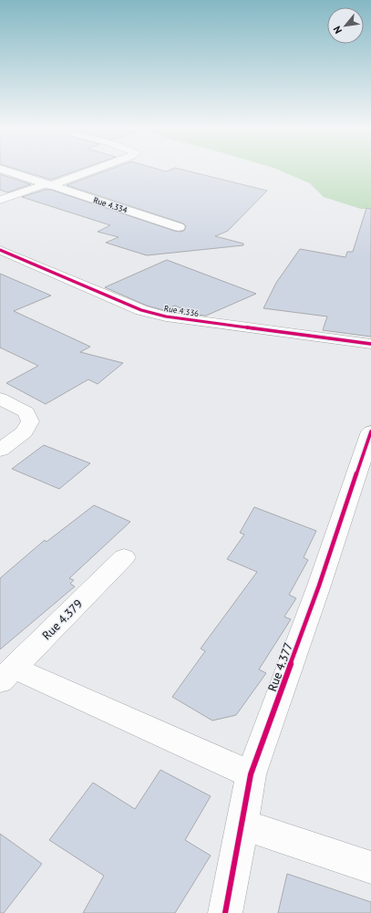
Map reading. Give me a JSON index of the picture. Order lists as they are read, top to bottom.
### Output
{
  "streets": {
    "street": [
      "Rue 4.334",
      "Rue 4.336",
      "Rue 4.379",
      "Rue 4.377"
    ]
  },
  "north": "bottom left"
}
